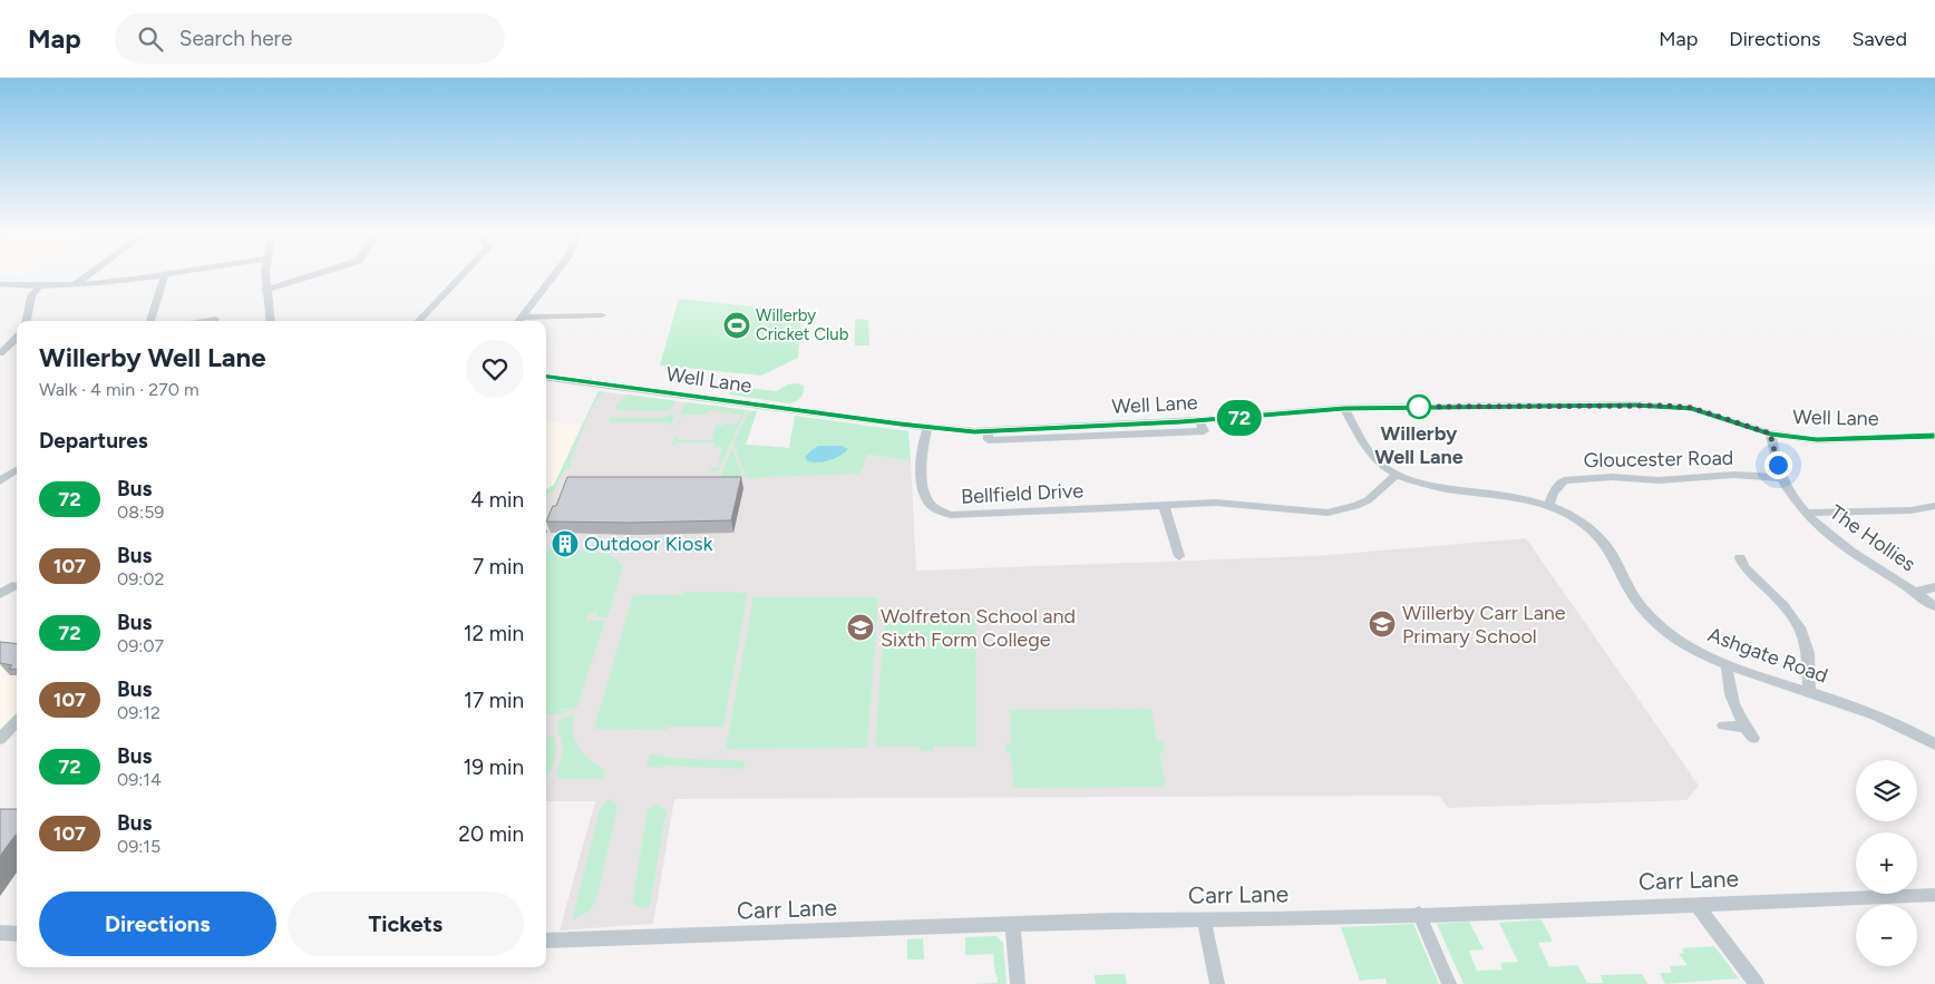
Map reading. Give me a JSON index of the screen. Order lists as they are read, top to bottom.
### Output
{
  "streets": {
    "street": [
      "Well Lane",
      "Gloucester Road",
      "Bellfield Drive",
      "The Hollies",
      "Ashgate Road",
      "Carr Lane"
    ]
  },
  "crossings": [
    ["Well Lane", "Bellfield Drive"],
    ["Well Lane", "The Hollies"],
    ["Well Lane", "Ashgate Road"],
    ["Gloucester Road", "The Hollies"],
    ["Gloucester Road", "Ashgate Road"],
    ["Bellfield Drive", "Ashgate Road"]
  ],
  "places": {
    "sports": ["Willerby Cricket Club"],
    "other": ["Willerby Well Lane"],
    "building": ["Outdoor Kiosk"],
    "school or university": ["Willerby Carr Lane Primary School", "Wolfreton School and Sixth Form College"]
  },
  "lines": ["bus line 72"],
  "page": {
    "header": "Map",
    "search": "Search here",
    "nav": ["Map", "Directions", "Saved"],
    "on_map": "72",
    "heading": [
      ["Willerby Well Lane", "Walk · 4 min · 270 m"],
      "Departures"
    ],
    "list": [
      {
        "mark": "72",
        "name": "Bus",
        "note": "08:59",
        "value": "4 min"
      },
      {
        "mark": "107",
        "name": "Bus",
        "note": "09:02",
        "value": "7 min"
      },
      {
        "mark": "72",
        "name": "Bus",
        "note": "09:07",
        "value": "12 min"
      },
      {
        "mark": "107",
        "name": "Bus",
        "note": "09:12",
        "value": "17 min"
      },
      {
        "mark": "72",
        "name": "Bus",
        "note": "09:14",
        "value": "19 min"
      },
      {
        "mark": "107",
        "name": "Bus",
        "note": "09:15",
        "value": "20 min"
      }
    ],
    "map_buttons": ["+", "−"],
    "buttons": ["Directions", "Tickets"]
  }
}
